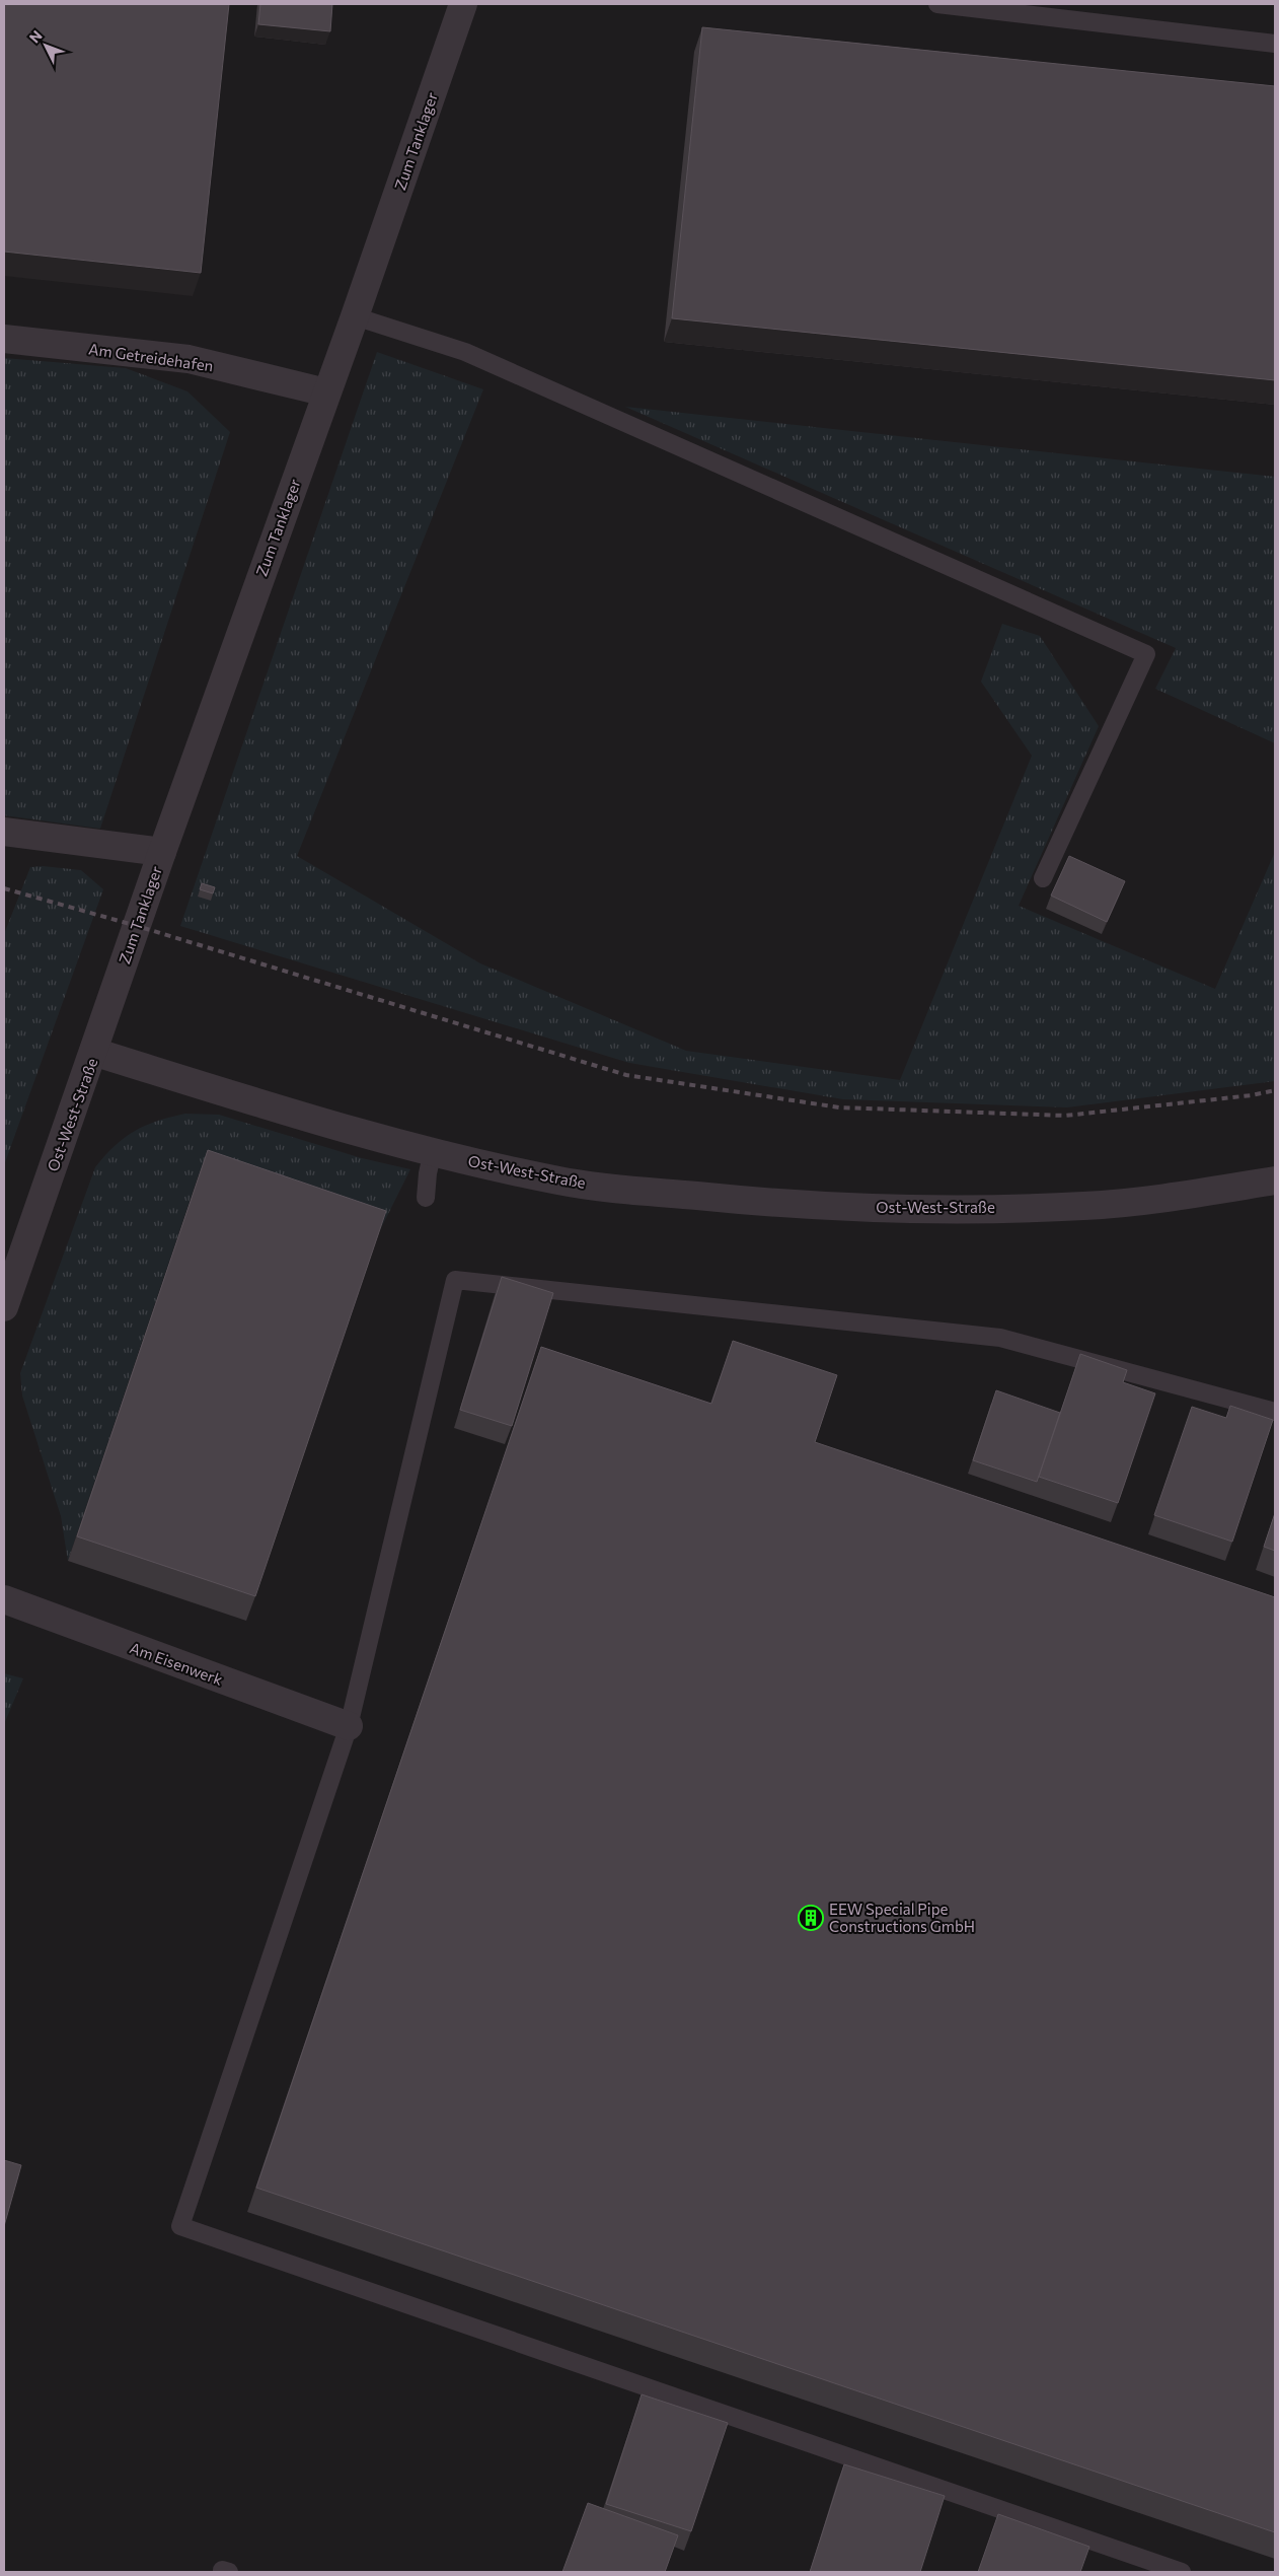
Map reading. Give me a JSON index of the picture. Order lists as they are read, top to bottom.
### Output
{
  "streets": {
    "street": [
      "Zum Tanklager",
      "Am Getreidehafen",
      "Ost-West-Straße",
      "Am Eisenwerk"
    ]
  },
  "crossings": [
    ["Zum Tanklager", "Am Getreidehafen"],
    ["Zum Tanklager", "Ost-West-Straße"]
  ],
  "places": {
    "building": ["EEW Special Pipe Constructions GmbH"]
  },
  "north": "top left"
}
